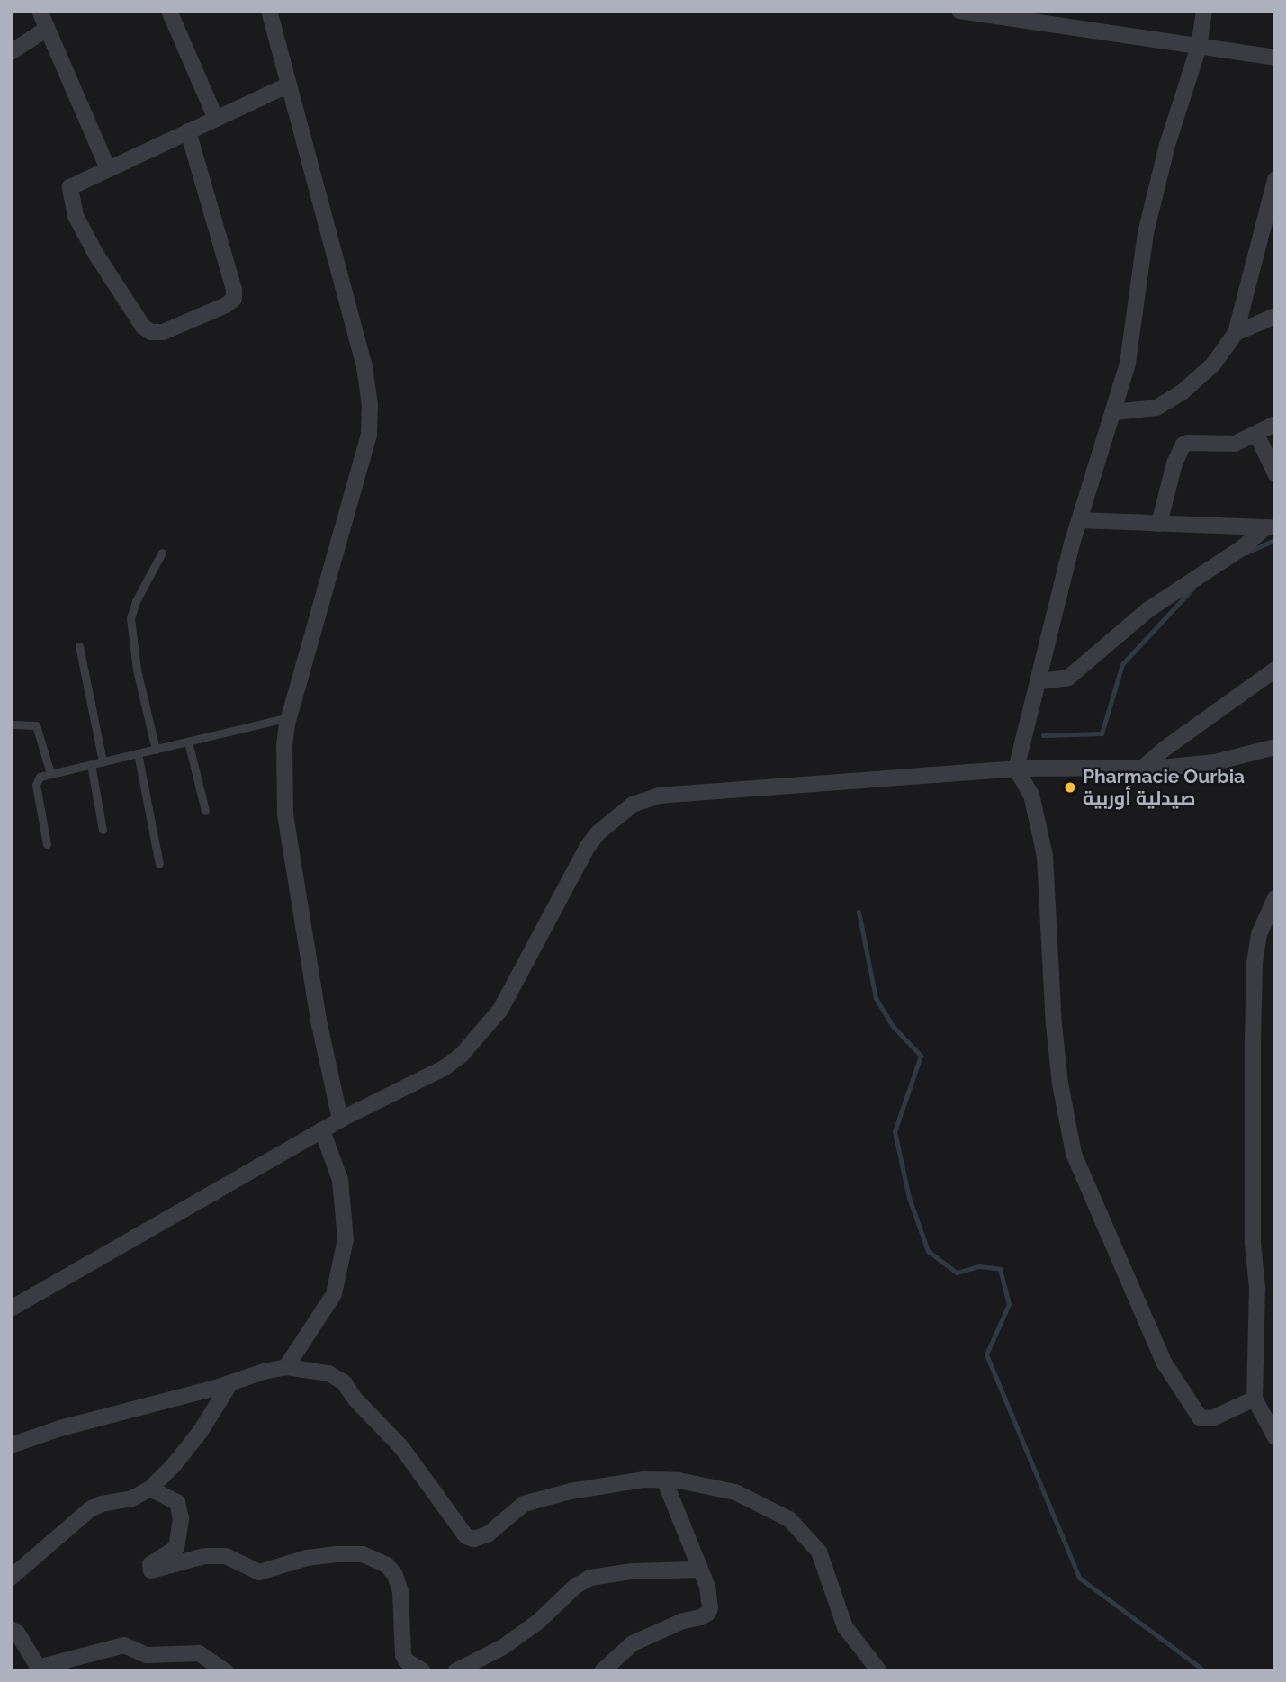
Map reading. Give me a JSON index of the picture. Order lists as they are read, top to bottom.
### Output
{
  "places": ["Pharmacie Ourbia صيدلية أوربية"]
}
